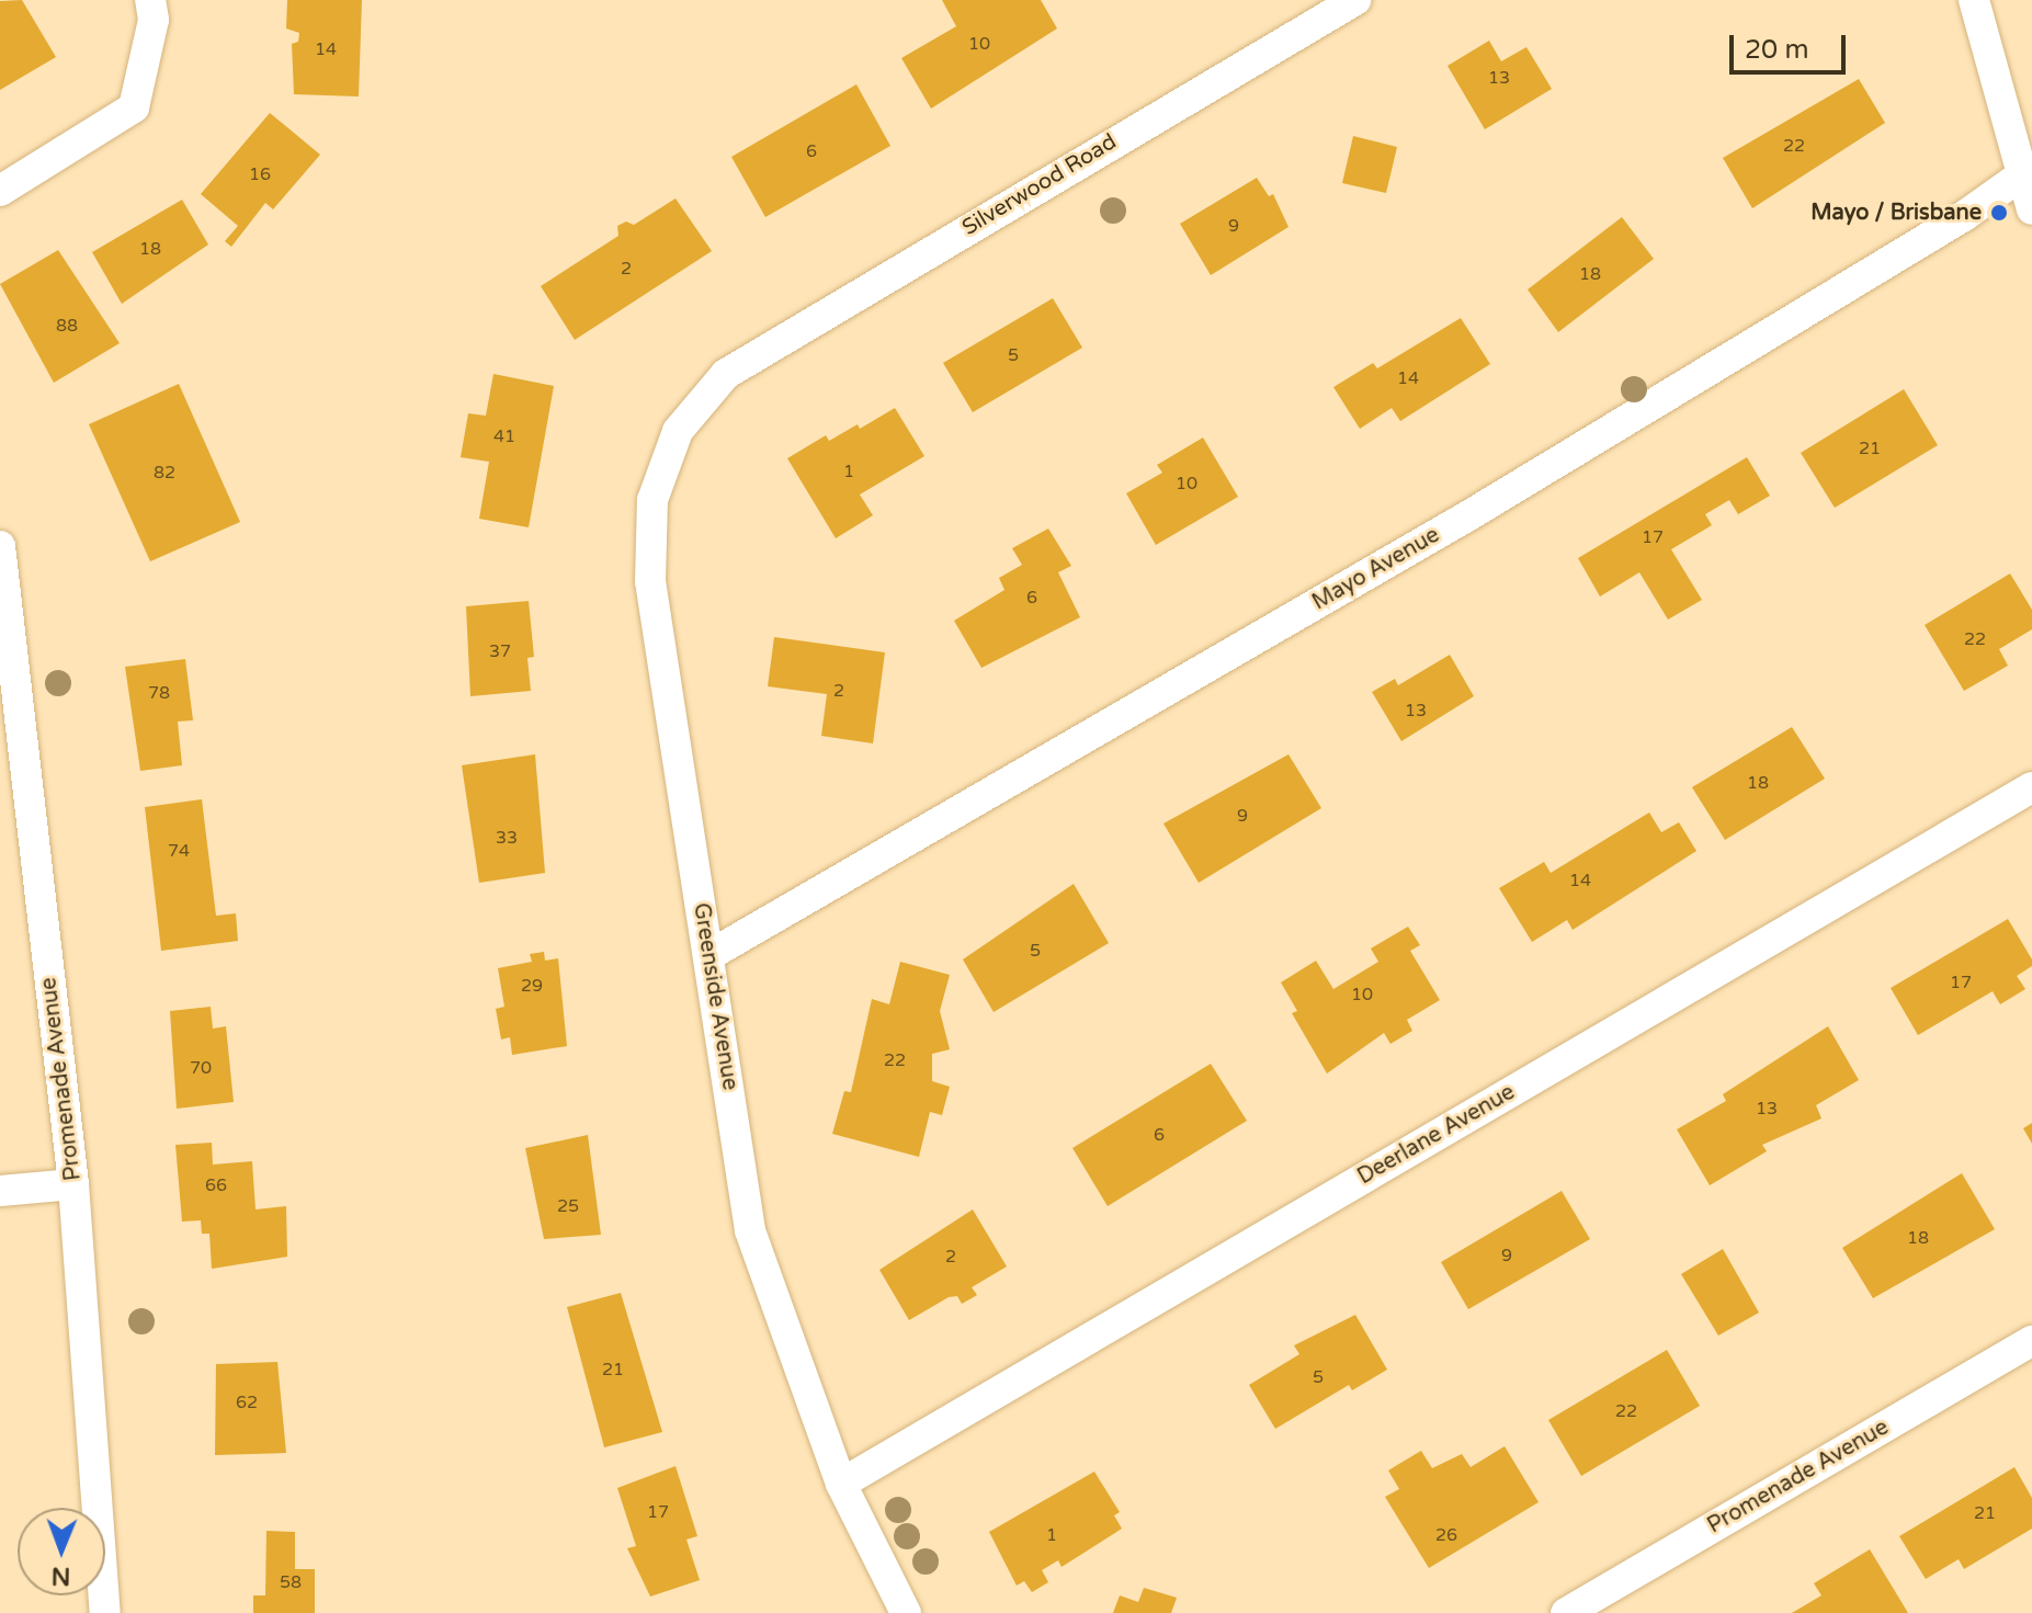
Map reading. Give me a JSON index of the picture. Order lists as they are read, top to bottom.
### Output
{
  "streets": {
    "street": [
      "Silverwood Road",
      "Mayo Avenue",
      "Greenside Avenue",
      "Promenade Avenue",
      "Deerlane Avenue"
    ]
  },
  "crossings": [
    ["Silverwood Road", "Greenside Avenue"],
    ["Mayo Avenue", "Greenside Avenue"],
    ["Greenside Avenue", "Deerlane Avenue"]
  ],
  "places": ["Mayo / Brisbane"],
  "house_numbers": [
    "10",
    "14",
    "13",
    "22",
    "6",
    "16",
    "9",
    "18",
    "2",
    "18",
    "88",
    "5",
    "14",
    "41",
    "21",
    "1",
    "82",
    "10",
    "17",
    "6",
    "22",
    "37",
    "2",
    "78",
    "13",
    "18",
    "9",
    "33",
    "74",
    "14",
    "5",
    "17",
    "29",
    "10",
    "22",
    "70",
    "13",
    "6",
    "66",
    "25",
    "18",
    "9",
    "2",
    "21",
    "5",
    "62",
    "22",
    "17",
    "21",
    "1",
    "26",
    "58"
  ],
  "scale_bar": "20 m",
  "north": "bottom"
}
